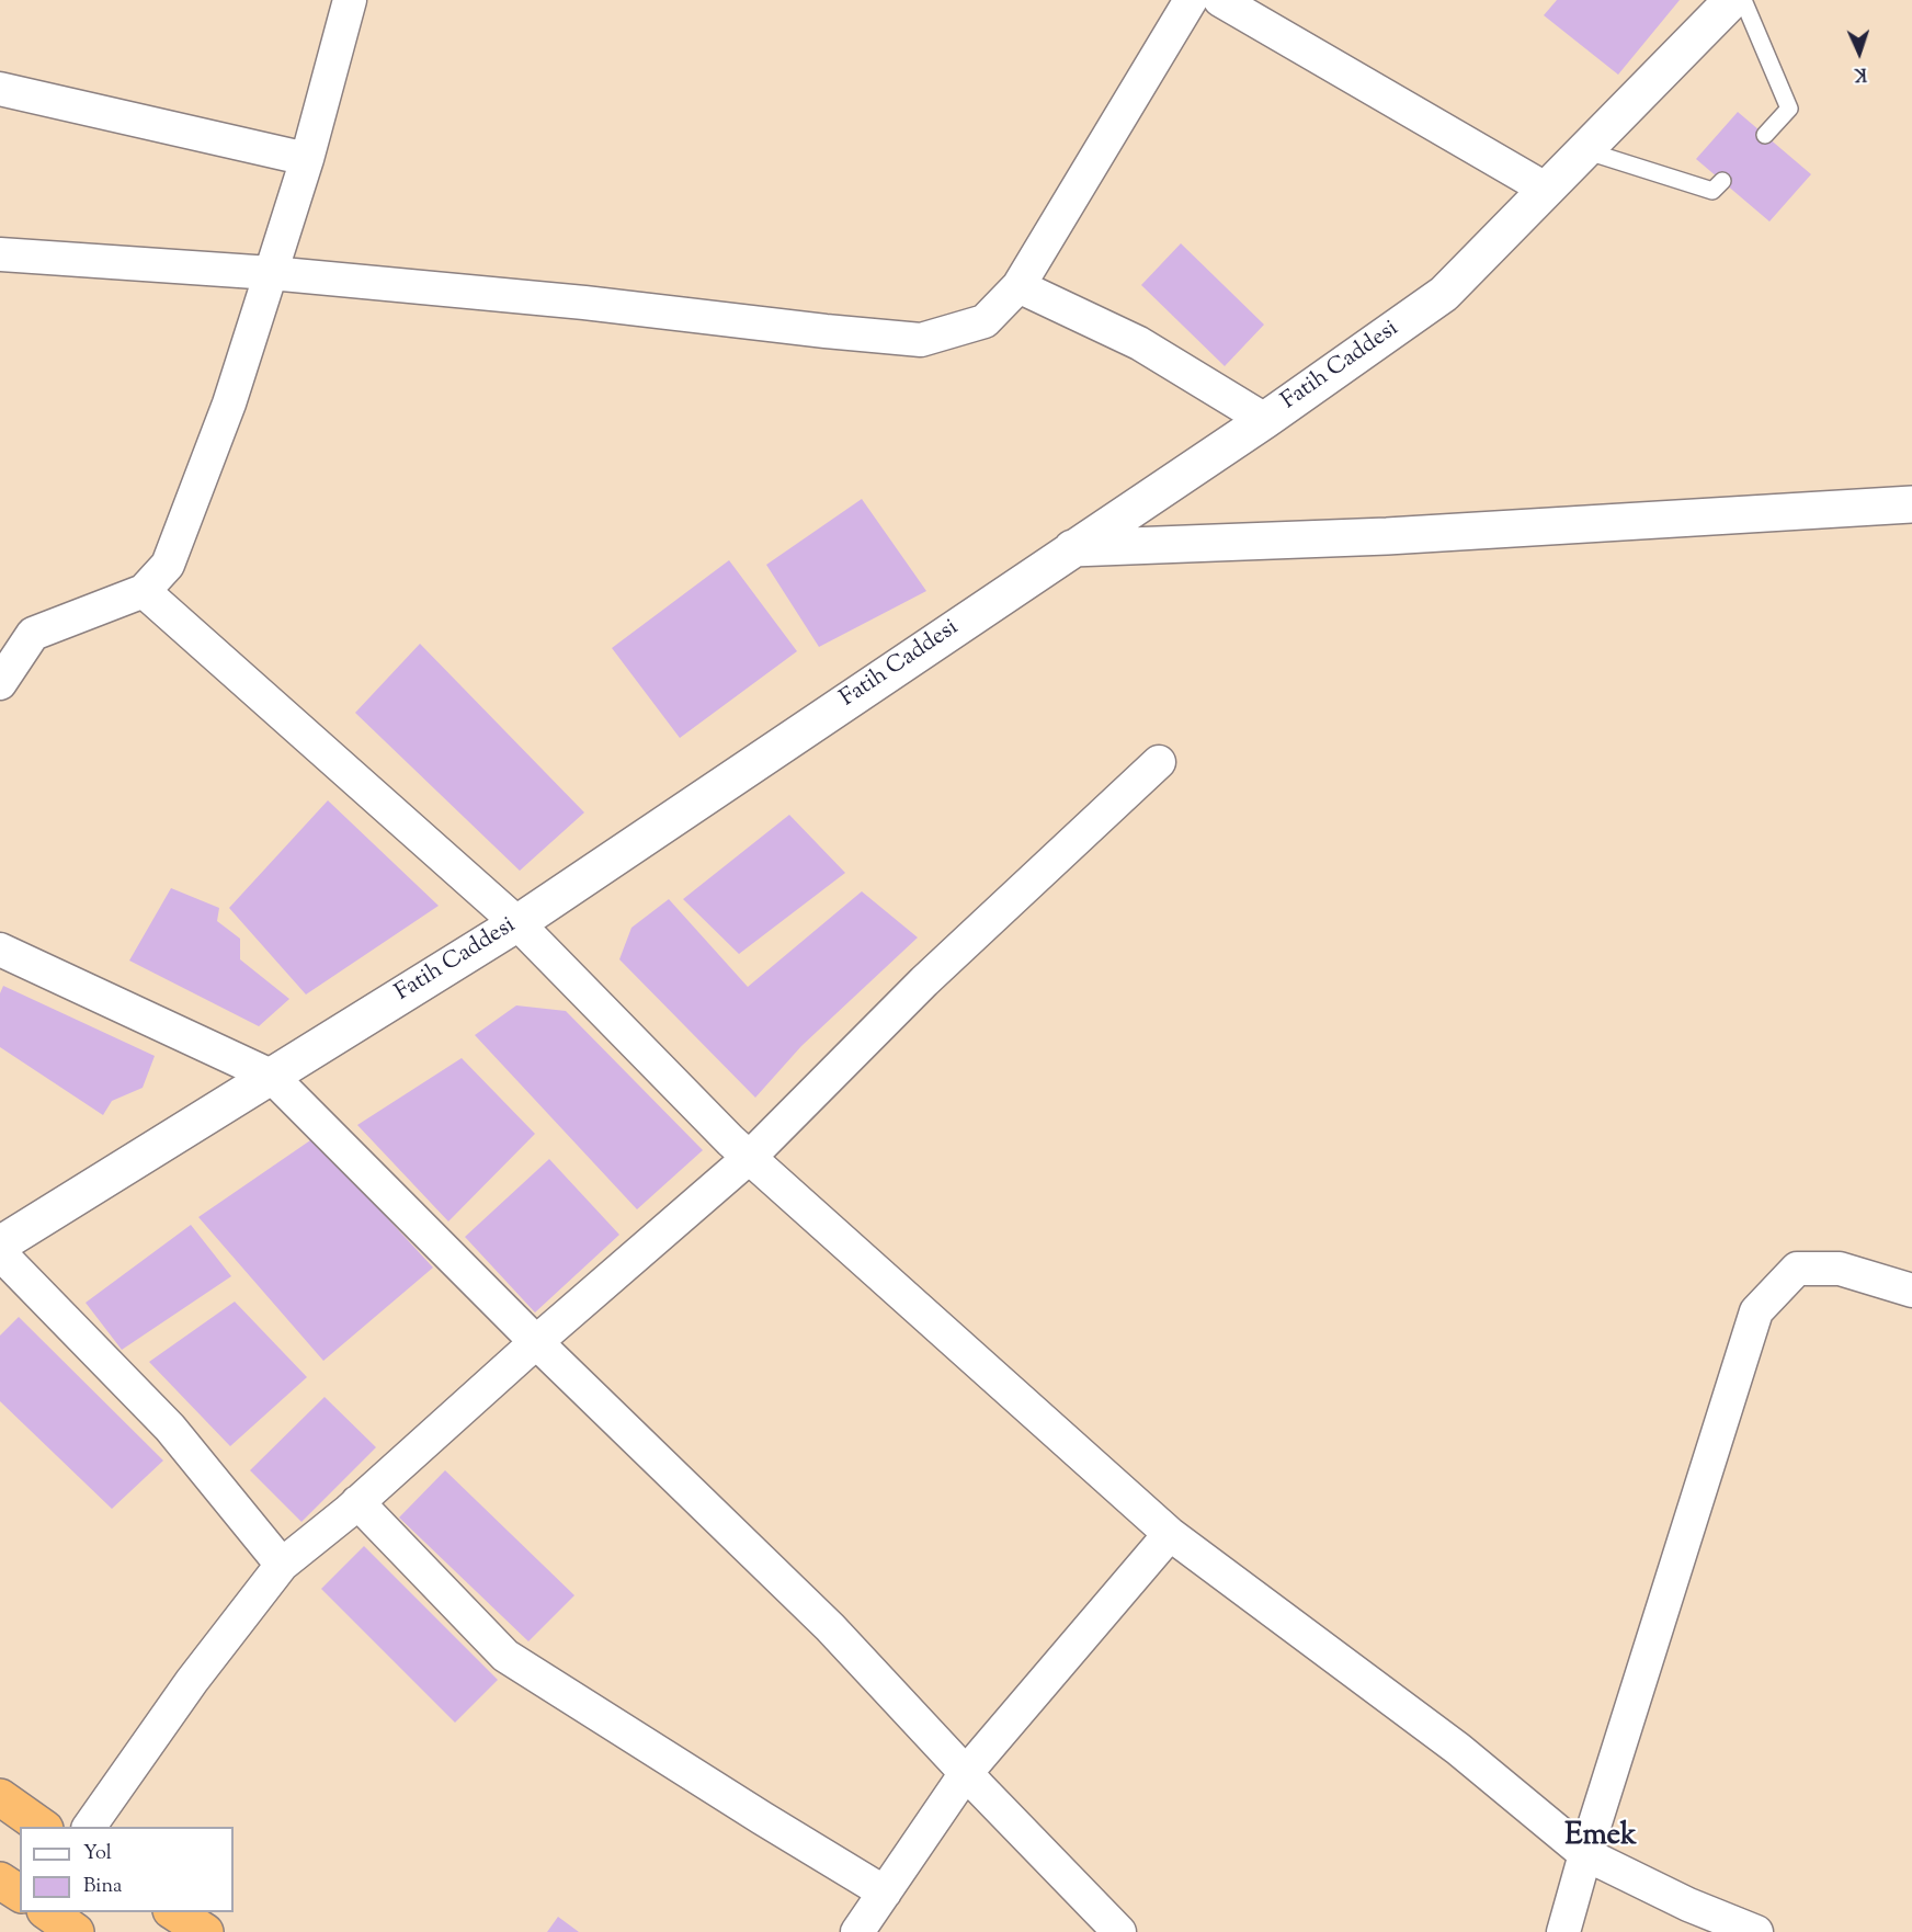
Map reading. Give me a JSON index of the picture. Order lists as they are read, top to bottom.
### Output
{
  "streets": {
    "street": ["Fatih Caddesi"]
  },
  "districts": ["Emek"],
  "legend": ["Yol", "Bina"],
  "north": "bottom"
}
